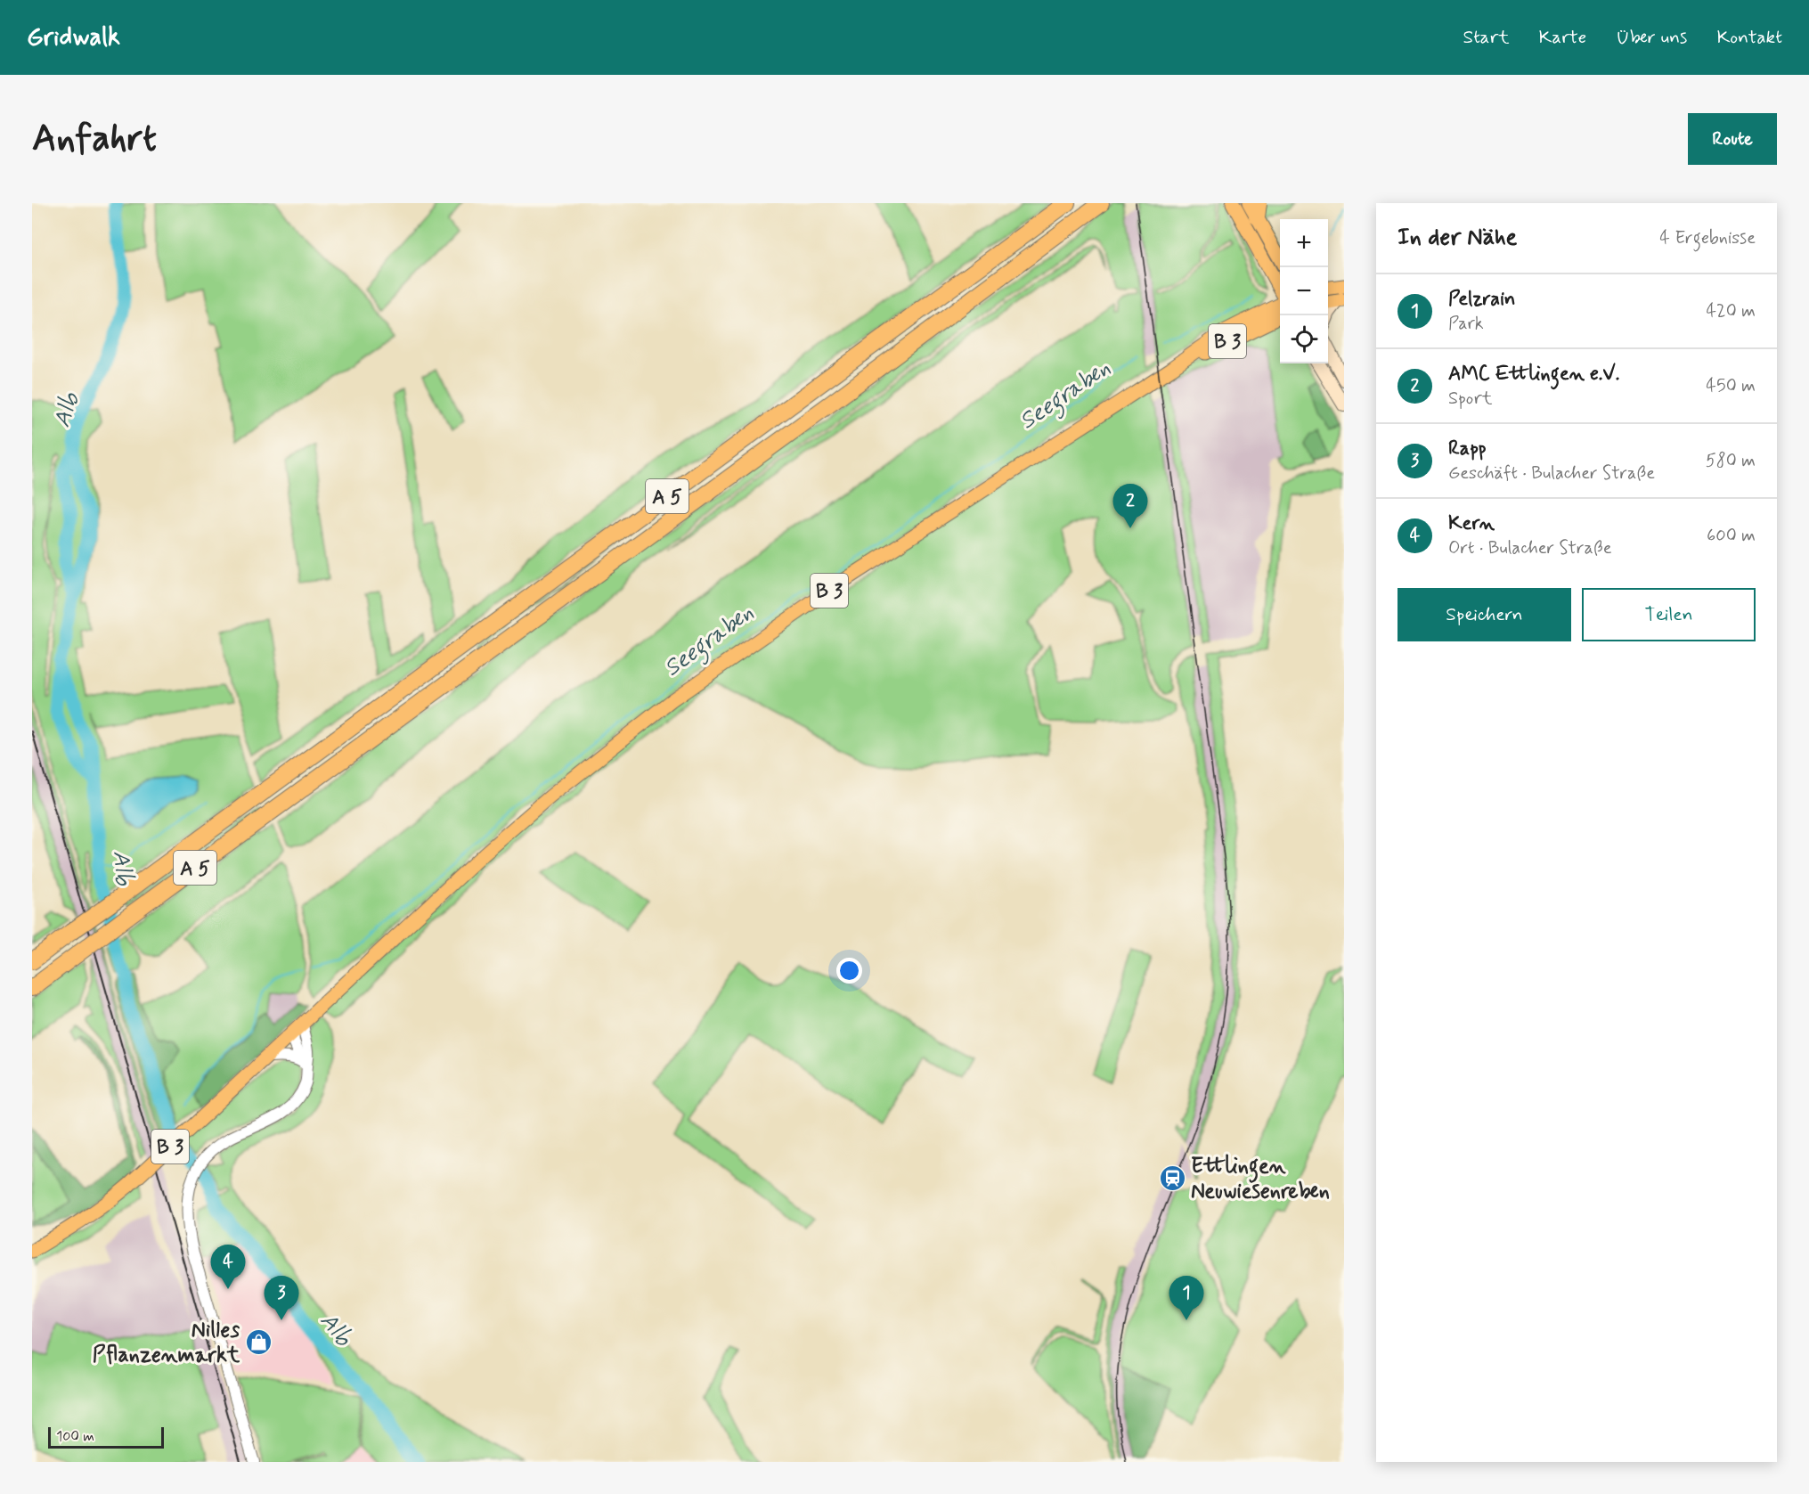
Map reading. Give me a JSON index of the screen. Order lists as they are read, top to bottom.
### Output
{
  "streets": {
    "highway": ["A 5"],
    "main road": ["B 3"]
  },
  "water": ["Seegraben", "Alb"],
  "places": {
    "station": ["Ettlingen Neuwiesenreben"],
    "shop": ["Nilles Pflanzenmarkt"]
  },
  "scale_bar": "100 m",
  "page": {
    "header": "Gridwalk",
    "nav": [
      "Start",
      "Karte",
      "Über uns",
      "Kontakt"
    ],
    "buttons": [
      "Route",
      ["Speichern", "Teilen"]
    ],
    "title": "Anfahrt",
    "heading": ["In der Nähe", "4 Ergebnisse"],
    "map_buttons": ["+", "−"],
    "list": [
      {
        "mark": "1",
        "name": "Pelzrain",
        "note": "Park",
        "value": "420 m"
      },
      {
        "mark": "2",
        "name": "AMC Ettlingen e.V.",
        "note": "Sport",
        "value": "450 m"
      },
      {
        "mark": "3",
        "name": "Rapp",
        "note": "Geschäft · Bulacher Straße",
        "value": "580 m"
      },
      {
        "mark": "4",
        "name": "Kern",
        "note": "Ort · Bulacher Straße",
        "value": "600 m"
      }
    ],
    "pins": [
      "2",
      "4",
      "1",
      "3"
    ],
    "scale": "100 m"
  }
}
